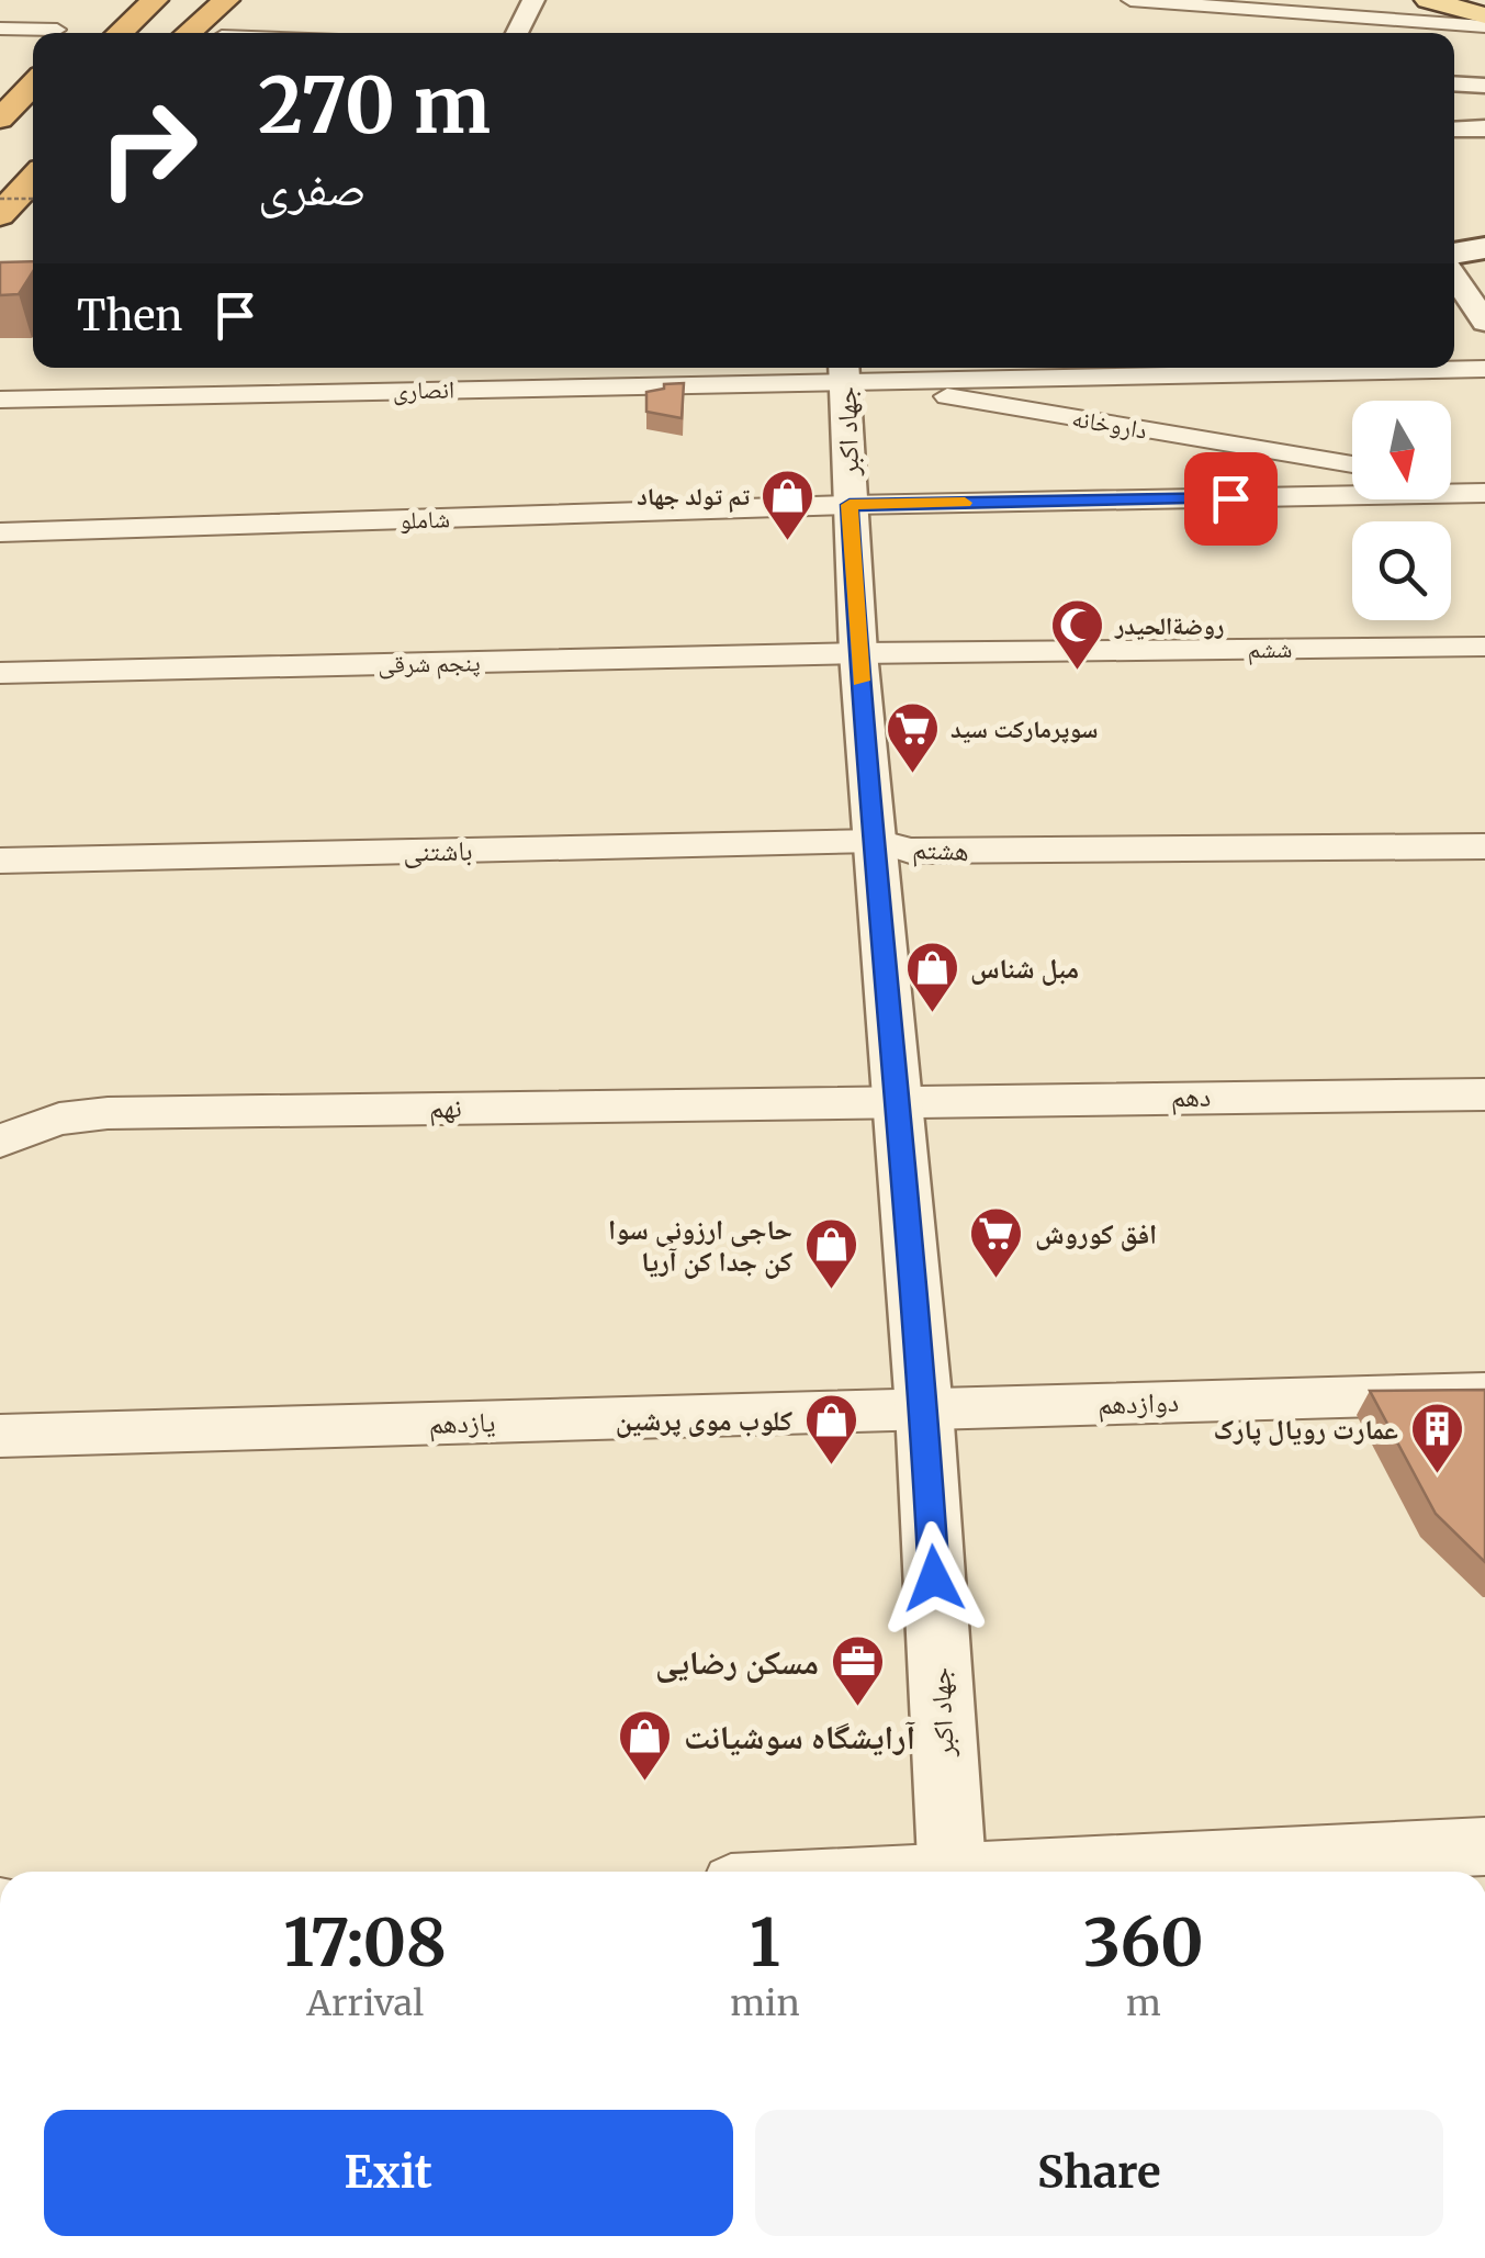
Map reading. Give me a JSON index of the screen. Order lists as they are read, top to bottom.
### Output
{
  "streets": {
    "street": [
      "انصاری",
      "داروخانه",
      "جهاد اکبر",
      "شاملو",
      "ششم",
      "پنجم شرقی",
      "هشتم",
      "باشتنی",
      "دهم",
      "نهم",
      "دوازدهم",
      "یازدهم"
    ]
  },
  "crossings": [
    ["انصاری", "داروخانه"],
    ["انصاری", "جهاد اکبر"],
    ["داروخانه", "جهاد اکبر"],
    ["جهاد اکبر", "شاملو"],
    ["جهاد اکبر", "ششم"],
    ["جهاد اکبر", "پنجم شرقی"],
    ["جهاد اکبر", "هشتم"],
    ["جهاد اکبر", "باشتنی"],
    ["جهاد اکبر", "دهم"],
    ["جهاد اکبر", "نهم"],
    ["جهاد اکبر", "دوازدهم"],
    ["جهاد اکبر", "یازدهم"],
    ["ششم", "پنجم شرقی"],
    ["هشتم", "باشتنی"],
    ["دهم", "نهم"],
    ["دوازدهم", "یازدهم"]
  ],
  "places": {
    "shop": [
      "تم تولد جهاد",
      "مبل شناس",
      "حاجی ارزونی سوا کن جدا کن آریا",
      "کلوب موی پرشین",
      "آرایشگاه سوشیانت"
    ],
    "mosque": ["روضةالحیدر"],
    "supermarket": ["سوپرمارکت سید", "افق کوروش"],
    "building": ["عمارت رویال پارک"],
    "office": ["مسکن رضایی"]
  },
  "north": "bottom",
  "page": {
    "turn": ["270 m", "صفری"],
    "then": "Then",
    "eta": [
      "17:08",
      "Arrival",
      "1",
      "min",
      "360",
      "m"
    ],
    "buttons": ["Exit", "Share"]
  }
}
